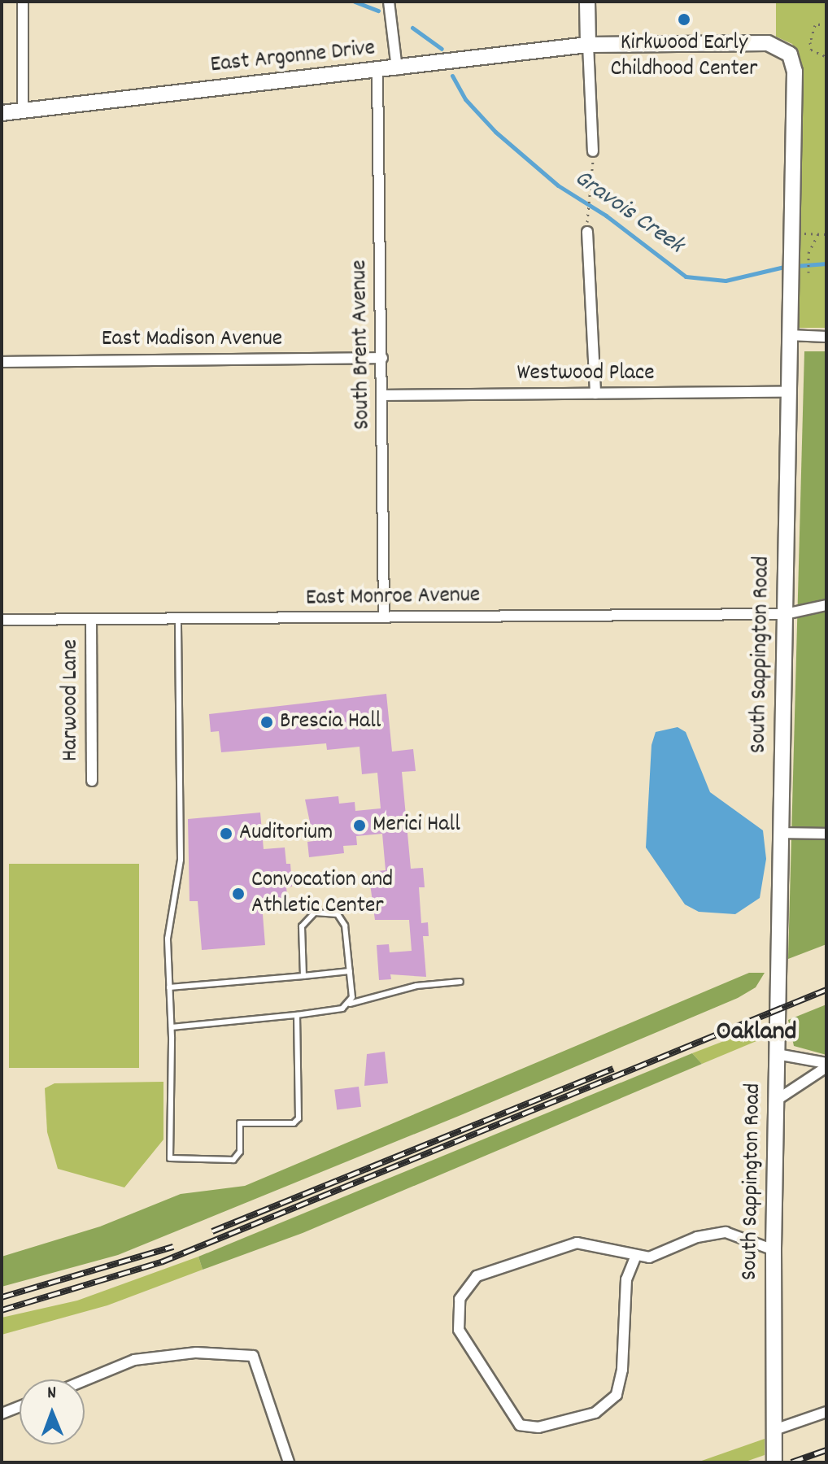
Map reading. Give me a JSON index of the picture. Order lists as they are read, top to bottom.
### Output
{
  "streets": {
    "street": [
      "East Argonne Drive",
      "East Madison Avenue",
      "South Brent Avenue",
      "Westwood Place",
      "East Monroe Avenue",
      "South Sappington Road",
      "Harwood Lane"
    ]
  },
  "crossings": [
    ["East Argonne Drive", "South Brent Avenue"],
    ["East Argonne Drive", "South Sappington Road"],
    ["East Madison Avenue", "South Brent Avenue"],
    ["South Brent Avenue", "Westwood Place"],
    ["South Brent Avenue", "East Monroe Avenue"],
    ["Westwood Place", "South Sappington Road"],
    ["East Monroe Avenue", "South Sappington Road"],
    ["East Monroe Avenue", "Harwood Lane"]
  ],
  "districts": ["Oakland"],
  "water": ["Gravois Creek"],
  "places": [
    "Kirkwood Early Childhood Center",
    "Brescia Hall",
    "Merici Hall",
    "Auditorium",
    "Convocation and Athletic Center"
  ],
  "north": "top"
}
